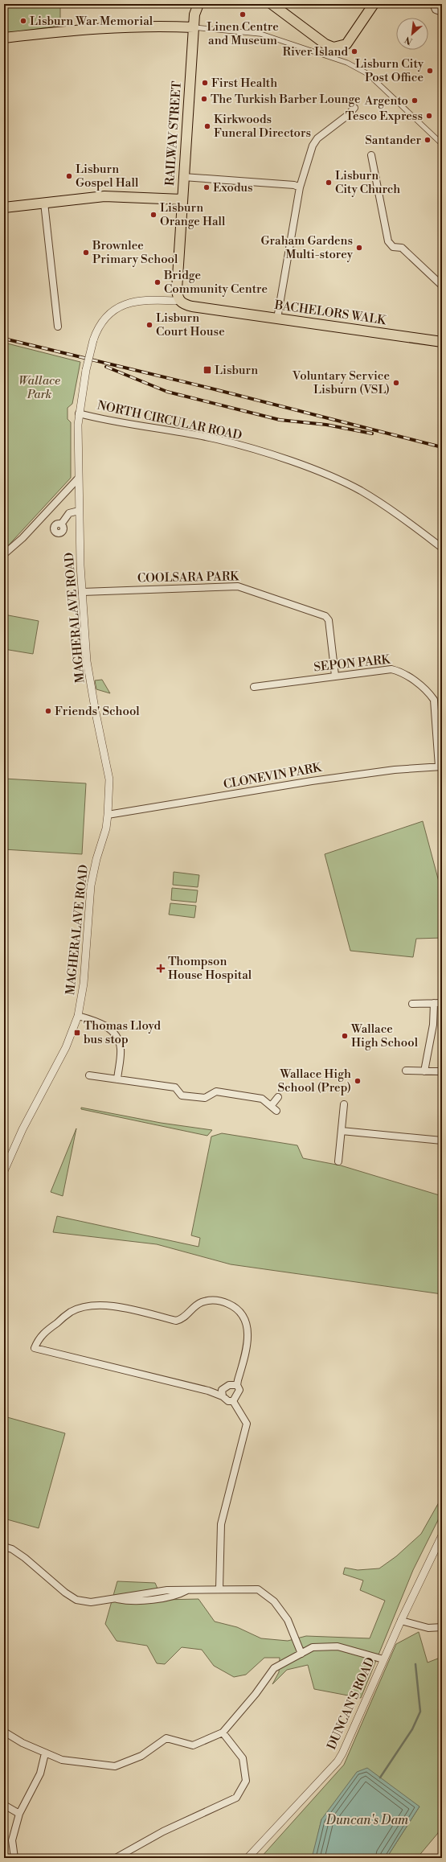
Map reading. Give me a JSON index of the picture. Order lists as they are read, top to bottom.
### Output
{
  "streets": {
    "main road": ["RAILWAY STREET", "BACHELORS WALK"],
    "street": [
      "NORTH CIRCULAR ROAD",
      "COOLSARA PARK",
      "MAGHERALAVE ROAD",
      "SEPON PARK",
      "CLONEVIN PARK",
      "DUNCAN'S ROAD"
    ]
  },
  "crossings": [
    ["RAILWAY STREET", "BACHELORS WALK"],
    ["RAILWAY STREET", "MAGHERALAVE ROAD"],
    ["BACHELORS WALK", "MAGHERALAVE ROAD"],
    ["NORTH CIRCULAR ROAD", "MAGHERALAVE ROAD"],
    ["COOLSARA PARK", "MAGHERALAVE ROAD"],
    ["COOLSARA PARK", "SEPON PARK"],
    ["MAGHERALAVE ROAD", "CLONEVIN PARK"],
    ["SEPON PARK", "CLONEVIN PARK"]
  ],
  "water": ["Duncan's Dam"],
  "parks": ["Wallace Park"],
  "places": {
    "other": [
      "Linen Centre and Museum",
      "Lisburn War Memorial",
      "River Island",
      "Lisburn City Post Office",
      "First Health",
      "The Turkish Barber Lounge",
      "Argento",
      "Tesco Express",
      "Kirkwoods Funeral Directors",
      "Santander",
      "Lisburn Gospel Hall",
      "Lisburn City Church",
      "Exodus",
      "Lisburn Orange Hall",
      "Graham Gardens Multi-storey",
      "Brownlee Primary School",
      "Bridge Community Centre",
      "Lisburn Court House",
      "Voluntary Service Lisburn (VSL)",
      "Friends' School",
      "Wallace High School",
      "Wallace High School (Prep)"
    ],
    "transit": ["Lisburn", "Thomas Lloyd bus stop"],
    "health": ["Thompson House Hospital"]
  },
  "north": "bottom left"
}
